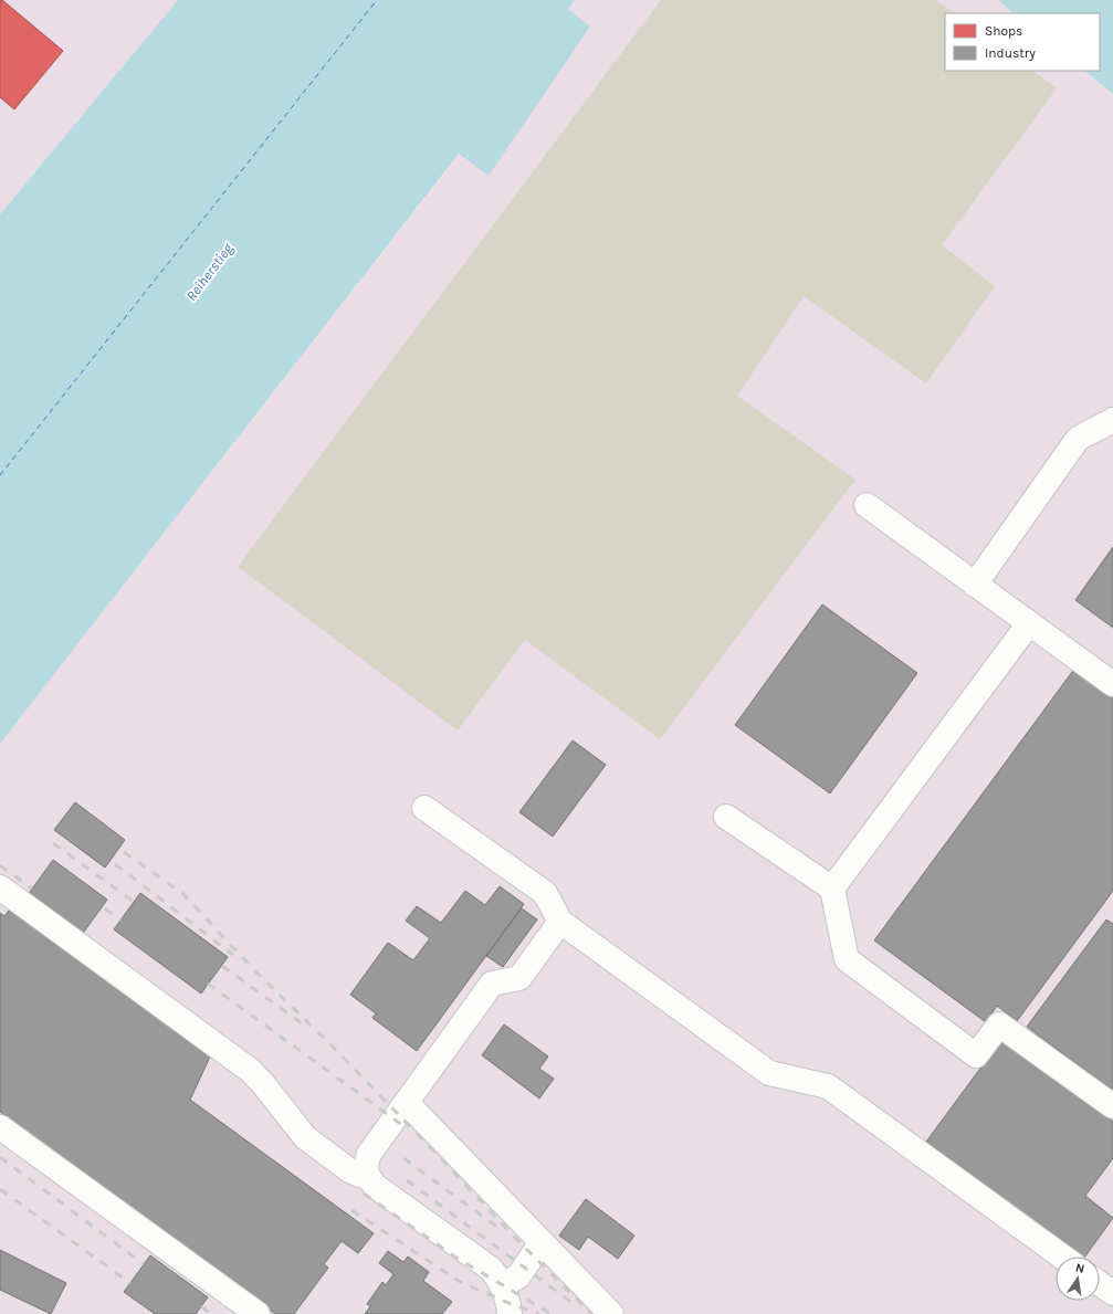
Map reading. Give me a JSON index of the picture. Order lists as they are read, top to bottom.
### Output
{
  "water": ["Reiherstieg"],
  "legend": ["Shops", "Industry"],
  "north": "top"
}
